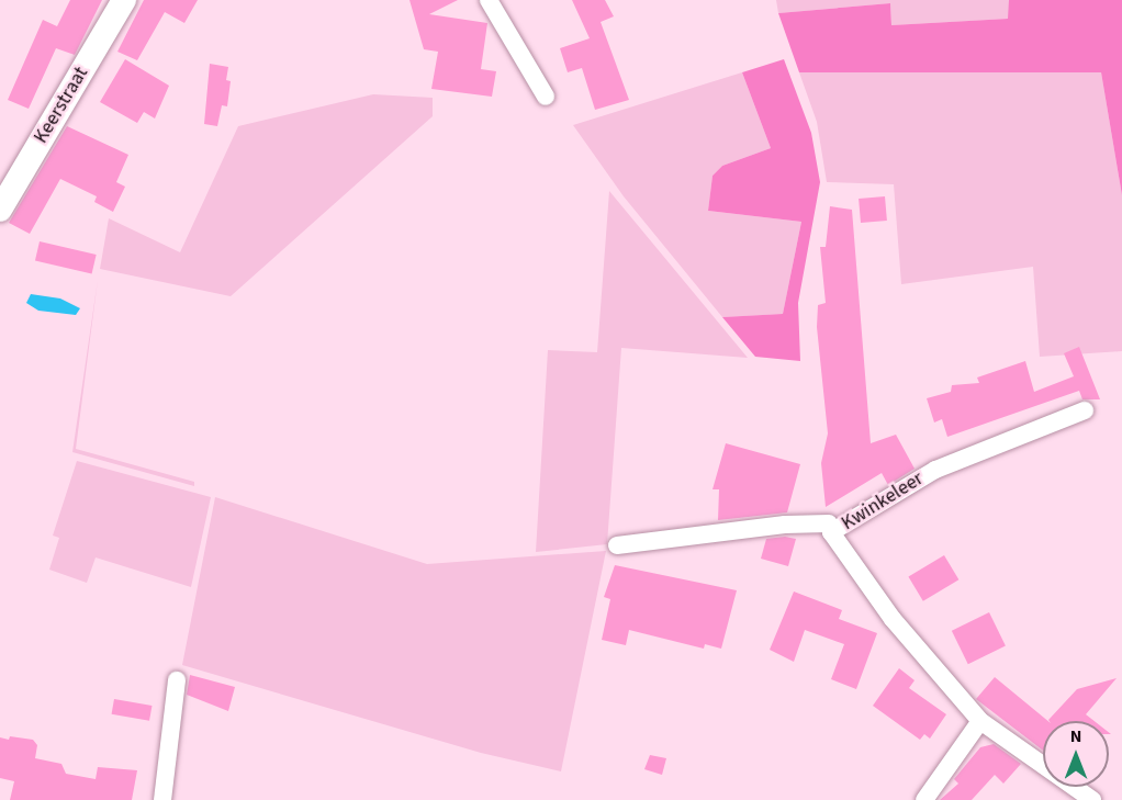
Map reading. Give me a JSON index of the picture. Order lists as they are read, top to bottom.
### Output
{
  "streets": {
    "main road": ["Keerstraat"],
    "street": ["Kwinkeleer"]
  },
  "north": "top"
}
